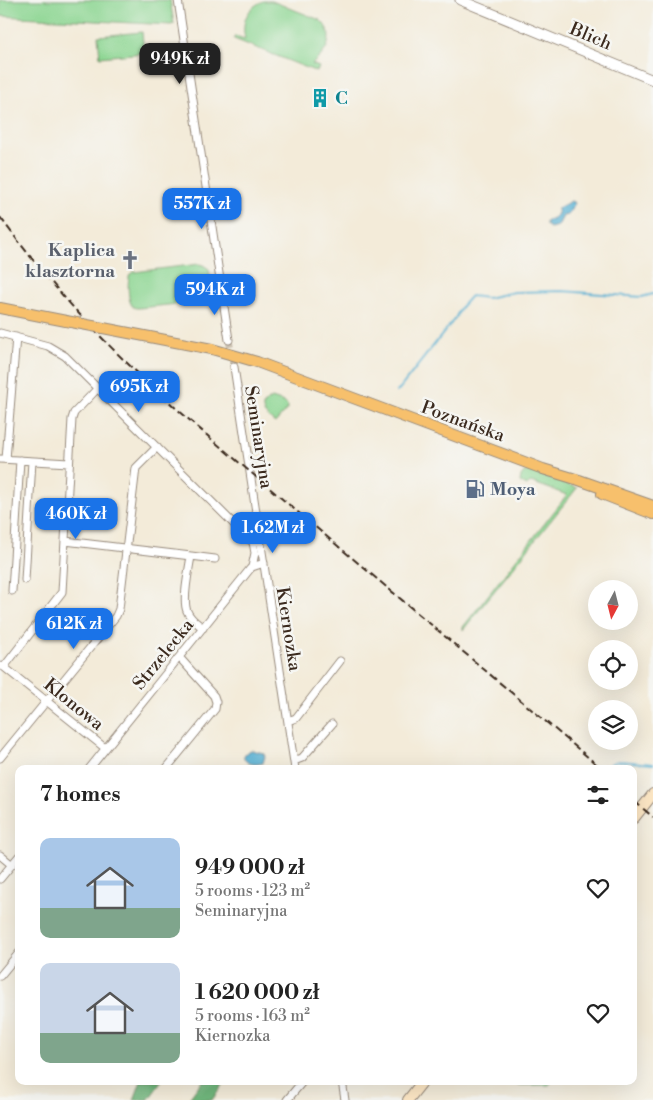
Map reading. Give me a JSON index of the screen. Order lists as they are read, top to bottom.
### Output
{
  "streets": {
    "main road": ["Poznańska"],
    "street": [
      "Blich",
      "Seminaryjna",
      "Kiernozka",
      "Strzelecka",
      "Klonowa"
    ]
  },
  "crossings": [
    ["Seminaryjna", "Kiernozka"],
    ["Strzelecka", "Klonowa"]
  ],
  "places": {
    "building": ["C"],
    "church": ["Kaplica klasztorna"],
    "fuel station": ["Moya"]
  },
  "north": "bottom",
  "page": {
    "price": [
      "949K zł",
      "557K zł",
      "594K zł",
      "695K zł",
      "460K zł",
      "1.62M zł",
      "612K zł"
    ],
    "heading": "7 homes",
    "list": [
      {
        "name": "949 000 zł",
        "note": "5 rooms · 123 m² · Seminaryjna"
      },
      {
        "name": "1 620 000 zł",
        "note": "5 rooms · 163 m² · Kiernozka"
      }
    ]
  }
}
